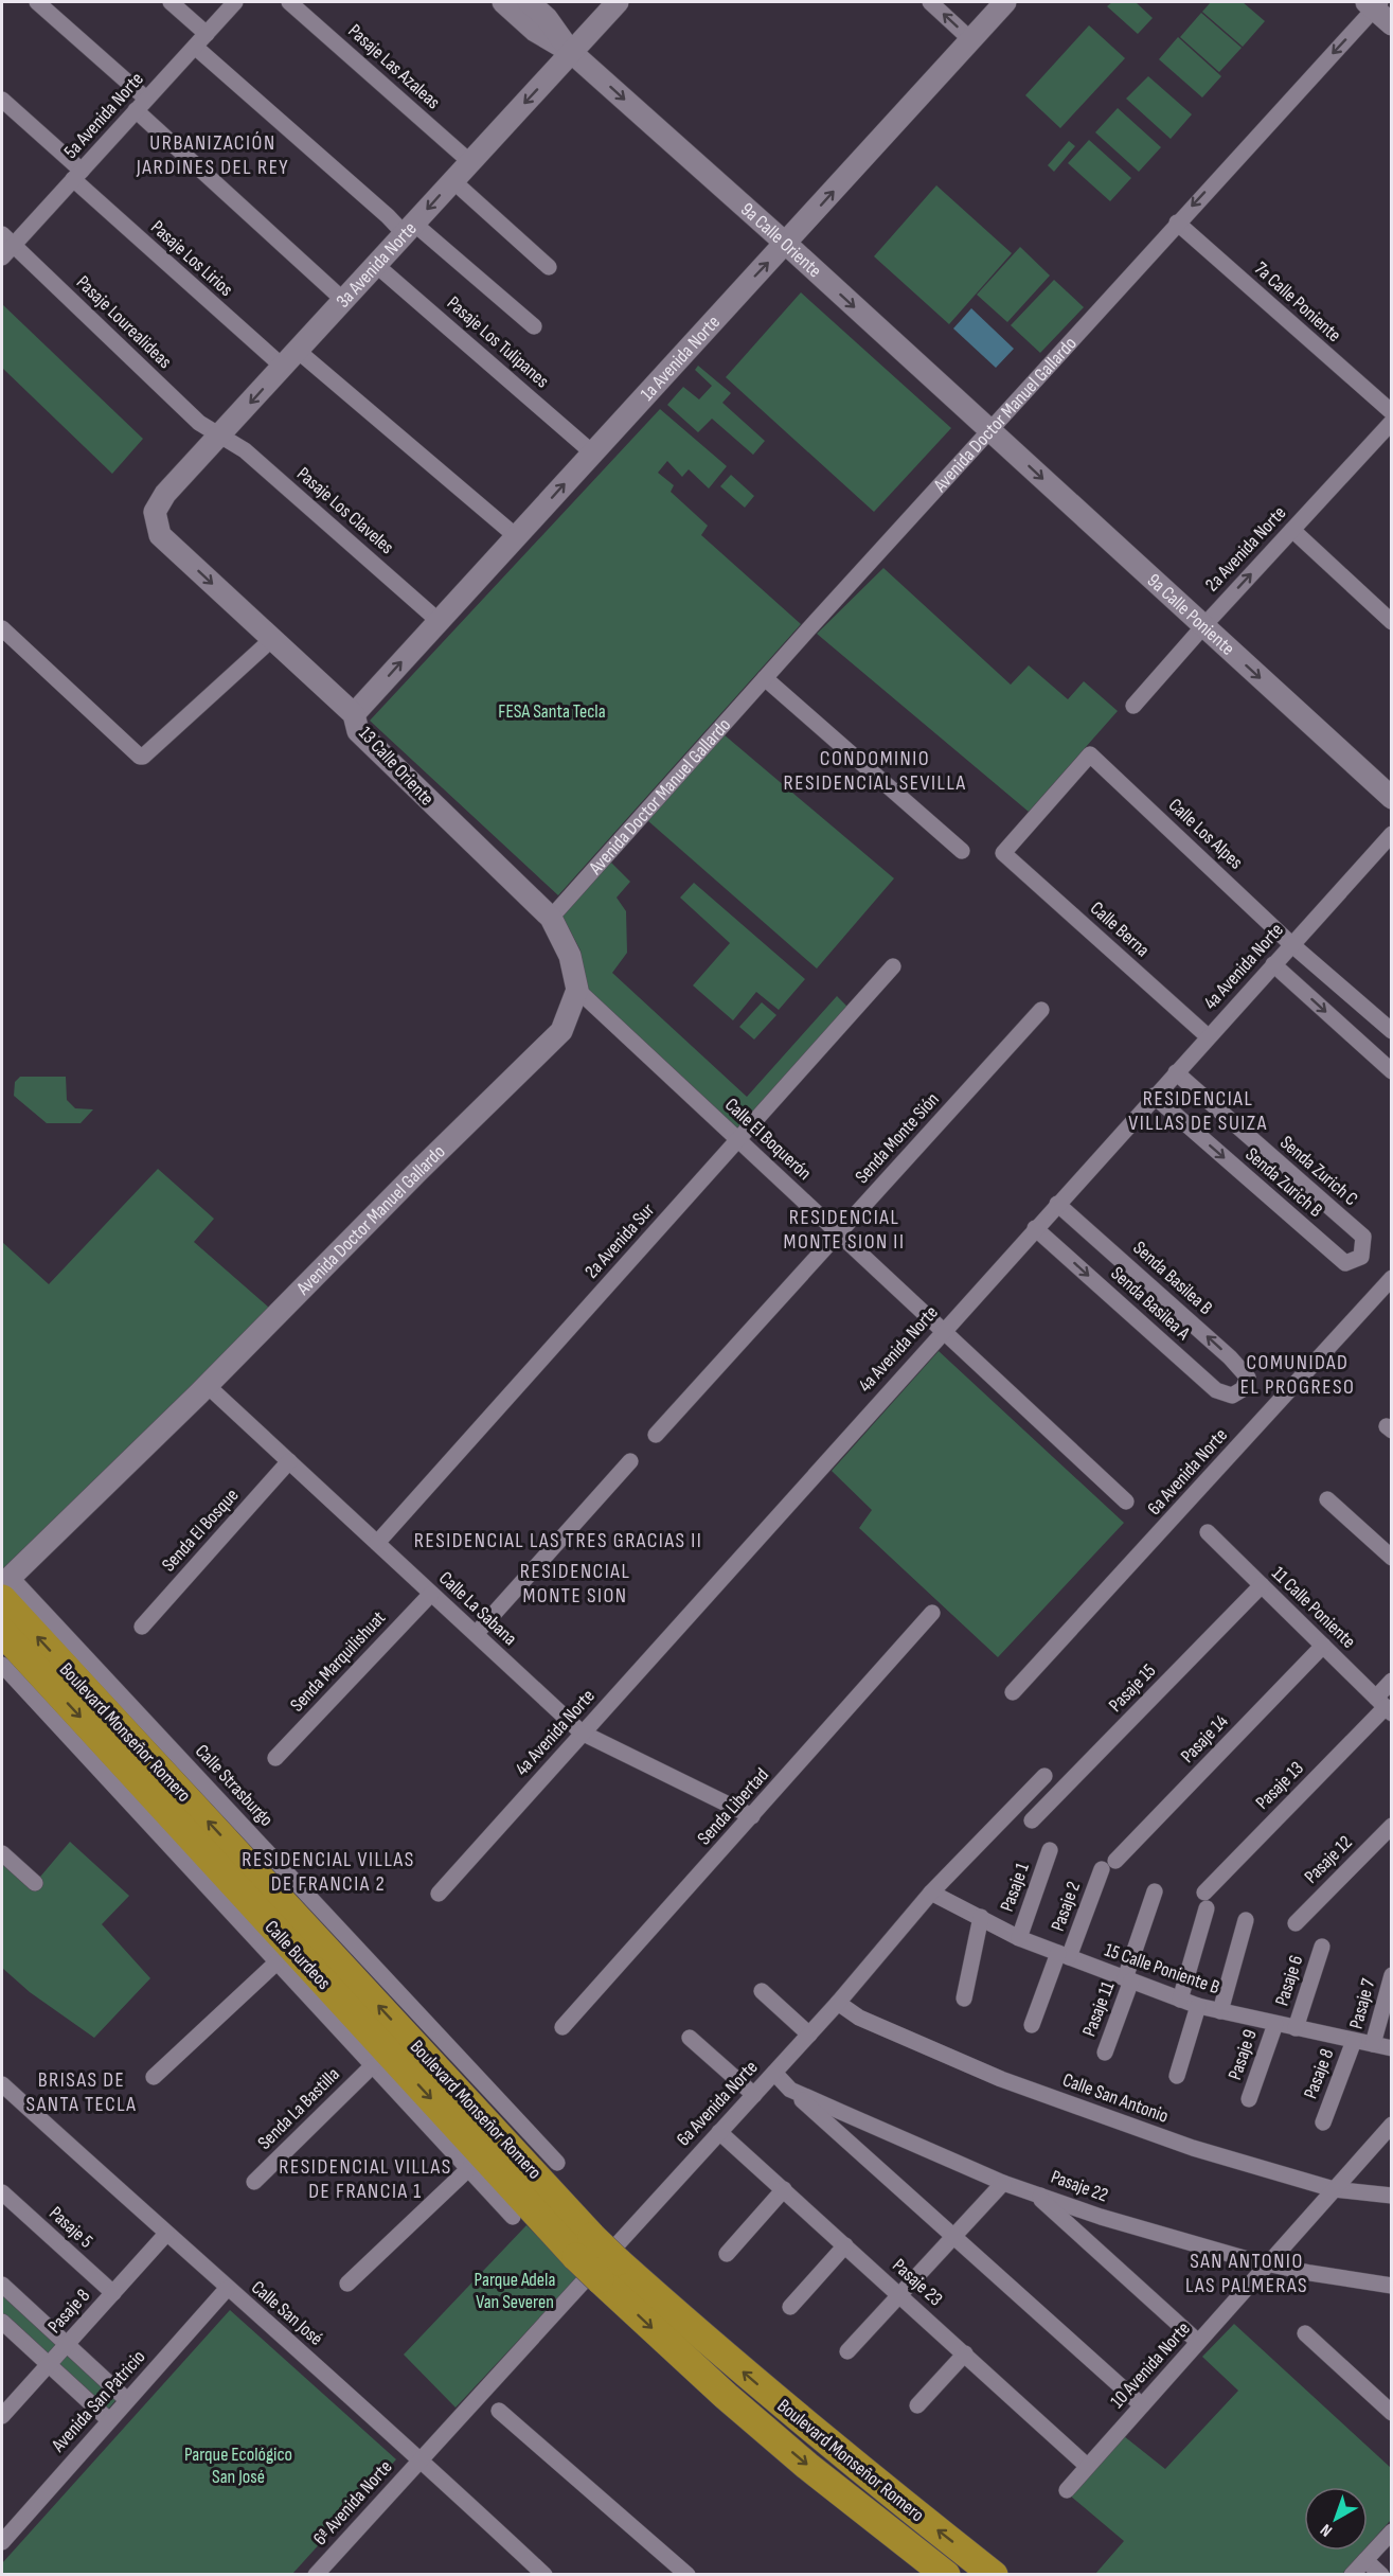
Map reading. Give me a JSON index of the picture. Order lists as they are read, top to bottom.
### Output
{
  "streets": {
    "highway": ["Boulevard Monseñor Romero"],
    "street": [
      "Pasaje Las Azaleas",
      "5a Avenida Norte",
      "9a Calle Oriente",
      "Pasaje Los Lirios",
      "3a Avenida Norte",
      "7a Calle Poniente",
      "Pasaje Lourealideas",
      "Pasaje Los Tulipanes",
      "1a Avenida Norte",
      "Avenida Doctor Manuel Gallardo",
      "Pasaje Los Claveles",
      "2a Avenida Norte",
      "9a Calle Poniente",
      "13 Calle Oriente",
      "Calle Los Alpes",
      "Calle Berna",
      "4a Avenida Norte",
      "Senda Monte Sión",
      "Calle El Boquerón",
      "Senda Zurich C",
      "Senda Zurich B",
      "2a Avenida Sur",
      "Senda Basilea B",
      "Senda Basilea A",
      "6a Avenida Norte",
      "Senda El Bosque",
      "11 Calle Poniente",
      "Calle La Sabana",
      "Senda Marquilishuat",
      "Pasaje 15",
      "Pasaje 14",
      "Calle Strasburgo",
      "Pasaje 13",
      "Senda Libertad",
      "Pasaje 12",
      "Pasaje 1",
      "Pasaje 2",
      "Calle Burdeos",
      "15 Calle Poniente B",
      "Pasaje 6",
      "Pasaje 7",
      "Pasaje 11",
      "Pasaje 9",
      "Pasaje 8",
      "Calle San Antonio",
      "Senda La Bastilla",
      "Pasaje 22",
      "Pasaje 5",
      "Pasaje 23",
      "Calle San José",
      "10 Avenida Norte",
      "Avenida San Patricio",
      "6ª Avenida Norte"
    ]
  },
  "crossings": [
    ["Pasaje Las Azaleas", "3a Avenida Norte"],
    ["5a Avenida Norte", "Pasaje Los Lirios"],
    ["5a Avenida Norte", "Pasaje Lourealideas"],
    ["9a Calle Oriente", "3a Avenida Norte"],
    ["9a Calle Oriente", "1a Avenida Norte"],
    ["9a Calle Oriente", "Avenida Doctor Manuel Gallardo"],
    ["9a Calle Oriente", "9a Calle Poniente"],
    ["Pasaje Los Lirios", "3a Avenida Norte"],
    ["Pasaje Los Lirios", "1a Avenida Norte"],
    ["3a Avenida Norte", "Pasaje Lourealideas"],
    ["3a Avenida Norte", "Pasaje Los Tulipanes"],
    ["3a Avenida Norte", "Pasaje Los Claveles"],
    ["3a Avenida Norte", "13 Calle Oriente"],
    ["7a Calle Poniente", "Avenida Doctor Manuel Gallardo"],
    ["Pasaje Lourealideas", "Pasaje Los Claveles"],
    ["Pasaje Los Tulipanes", "1a Avenida Norte"],
    ["1a Avenida Norte", "Pasaje Los Claveles"],
    ["1a Avenida Norte", "13 Calle Oriente"],
    ["Avenida Doctor Manuel Gallardo", "9a Calle Poniente"],
    ["Avenida Doctor Manuel Gallardo", "13 Calle Oriente"],
    ["Avenida Doctor Manuel Gallardo", "Calle El Boquerón"],
    ["Avenida Doctor Manuel Gallardo", "Calle La Sabana"],
    ["Avenida Doctor Manuel Gallardo", "Boulevard Monseñor Romero"],
    ["Avenida Doctor Manuel Gallardo", "Calle Strasburgo"],
    ["2a Avenida Norte", "9a Calle Poniente"],
    ["Calle Los Alpes", "Calle Berna"],
    ["Calle Los Alpes", "4a Avenida Norte"],
    ["Calle Berna", "4a Avenida Norte"],
    ["4a Avenida Norte", "Calle El Boquerón"],
    ["4a Avenida Norte", "Senda Zurich C"],
    ["4a Avenida Norte", "Senda Zurich B"],
    ["4a Avenida Norte", "Senda Basilea B"],
    ["4a Avenida Norte", "Senda Basilea A"],
    ["4a Avenida Norte", "Calle La Sabana"],
    ["Senda Monte Sión", "Calle El Boquerón"],
    ["Calle El Boquerón", "2a Avenida Sur"],
    ["Senda Zurich C", "Senda Zurich B"],
    ["2a Avenida Sur", "Calle La Sabana"],
    ["Senda Basilea B", "Senda Basilea A"],
    ["6a Avenida Norte", "15 Calle Poniente B"],
    ["6a Avenida Norte", "Calle San Antonio"],
    ["6a Avenida Norte", "Pasaje 22"],
    ["6a Avenida Norte", "Pasaje 23"],
    ["6a Avenida Norte", "Calle San José"],
    ["6a Avenida Norte", "6ª Avenida Norte"],
    ["Senda El Bosque", "Calle La Sabana"],
    ["11 Calle Poniente", "Pasaje 15"],
    ["11 Calle Poniente", "Pasaje 14"],
    ["11 Calle Poniente", "Pasaje 13"],
    ["Calle La Sabana", "Senda Marquilishuat"],
    ["Calle La Sabana", "Senda Libertad"],
    ["Boulevard Monseñor Romero", "Calle Strasburgo"],
    ["Pasaje 14", "Pasaje 2"],
    ["Pasaje 1", "15 Calle Poniente B"],
    ["Pasaje 2", "15 Calle Poniente B"],
    ["Calle Burdeos", "Senda La Bastilla"],
    ["15 Calle Poniente B", "Pasaje 6"],
    ["15 Calle Poniente B", "Pasaje 7"],
    ["15 Calle Poniente B", "Pasaje 11"],
    ["15 Calle Poniente B", "Pasaje 9"],
    ["15 Calle Poniente B", "Pasaje 8"],
    ["Pasaje 8", "Pasaje 5"],
    ["Pasaje 8", "Calle San José"],
    ["Calle San Antonio", "10 Avenida Norte"],
    ["Pasaje 22", "10 Avenida Norte"],
    ["Pasaje 23", "10 Avenida Norte"],
    ["Calle San José", "Avenida San Patricio"],
    ["Calle San José", "6ª Avenida Norte"]
  ],
  "one_way": [
    "9a Calle Oriente",
    "3a Avenida Norte",
    "1a Avenida Norte",
    "9a Calle Poniente",
    "Senda Zurich B",
    "Senda Basilea B",
    "Senda Basilea A"
  ],
  "districts": [
    "URBANIZACIÓN JARDINES DEL REY",
    "CONDOMINIO RESIDENCIAL SEVILLA",
    "RESIDENCIAL VILLAS DE SUIZA",
    "RESIDENCIAL MONTE SION II",
    "COMUNIDAD EL PROGRESO",
    "RESIDENCIAL LAS TRES GRACIAS II",
    "RESIDENCIAL MONTE SION",
    "RESIDENCIAL VILLAS DE FRANCIA 2",
    "BRISAS DE SANTA TECLA",
    "RESIDENCIAL VILLAS DE FRANCIA 1",
    "SAN ANTONIO LAS PALMERAS"
  ],
  "parks": ["FESA Santa Tecla", "Parque Adela Van Severen", "Parque Ecológico San José"],
  "north": "bottom left"
}
